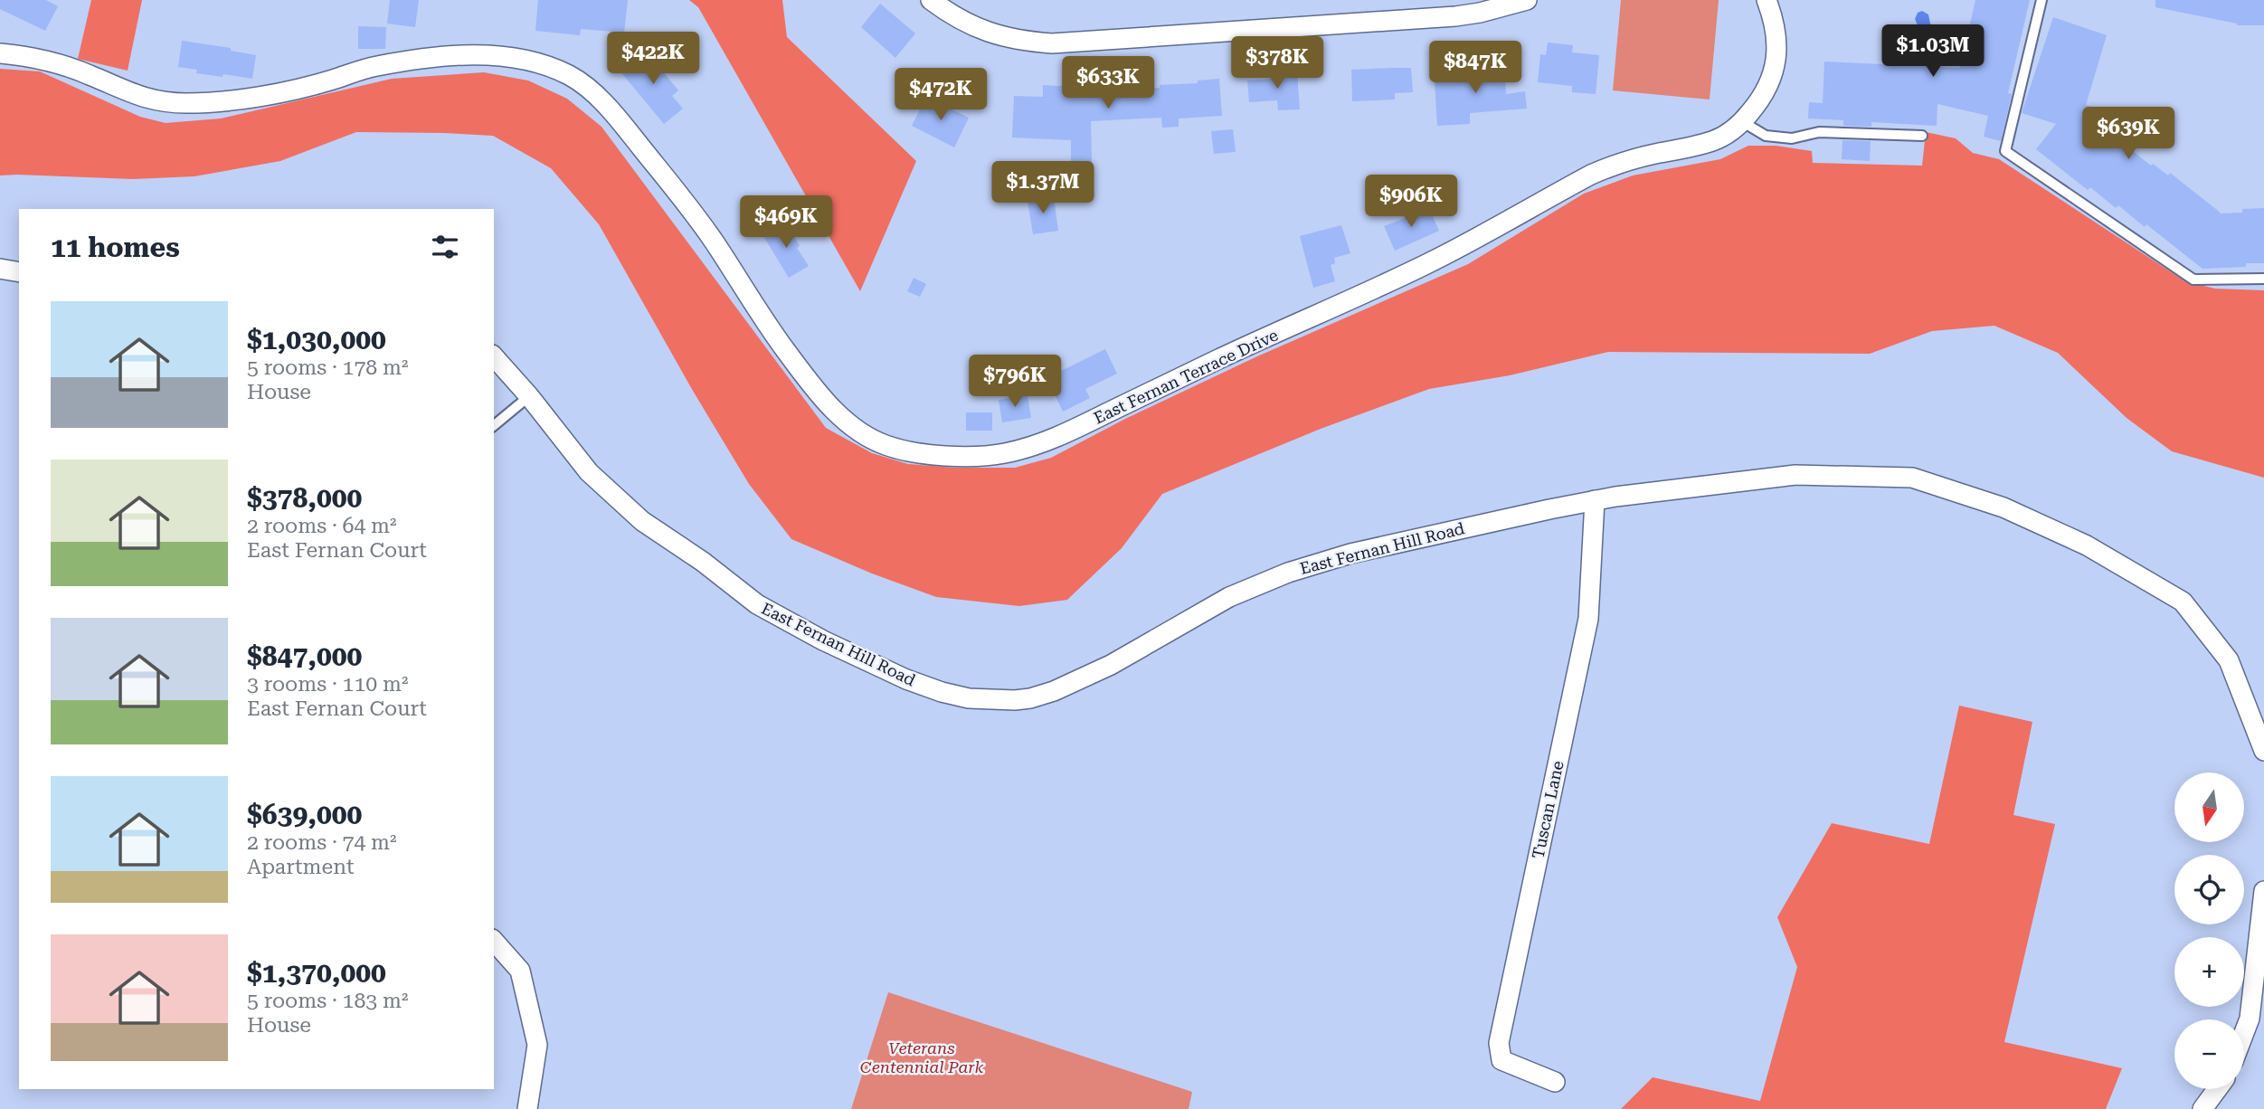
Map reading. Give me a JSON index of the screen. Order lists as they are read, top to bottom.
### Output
{
  "streets": {
    "street": ["East Fernan Terrace Drive", "East Fernan Hill Road", "Tuscan Lane"]
  },
  "crossings": [
    ["East Fernan Hill Road", "Tuscan Lane"]
  ],
  "parks": ["Veterans Centennial Park"],
  "north": "bottom",
  "page": {
    "price": [
      "$1.03M",
      "$422K",
      "$378K",
      "$847K",
      "$633K",
      "$472K",
      "$639K",
      "$1.37M",
      "$906K",
      "$469K",
      "$796K"
    ],
    "heading": "11 homes",
    "list": [
      {
        "name": "$1,030,000",
        "note": "5 rooms · 178 m² · House"
      },
      {
        "name": "$378,000",
        "note": "2 rooms · 64 m² · East Fernan Court"
      },
      {
        "name": "$847,000",
        "note": "3 rooms · 110 m² · East Fernan Court"
      },
      {
        "name": "$639,000",
        "note": "2 rooms · 74 m² · Apartment"
      },
      {
        "name": "$1,370,000",
        "note": "5 rooms · 183 m² · House"
      }
    ],
    "map_buttons": ["+", "−"]
  }
}
